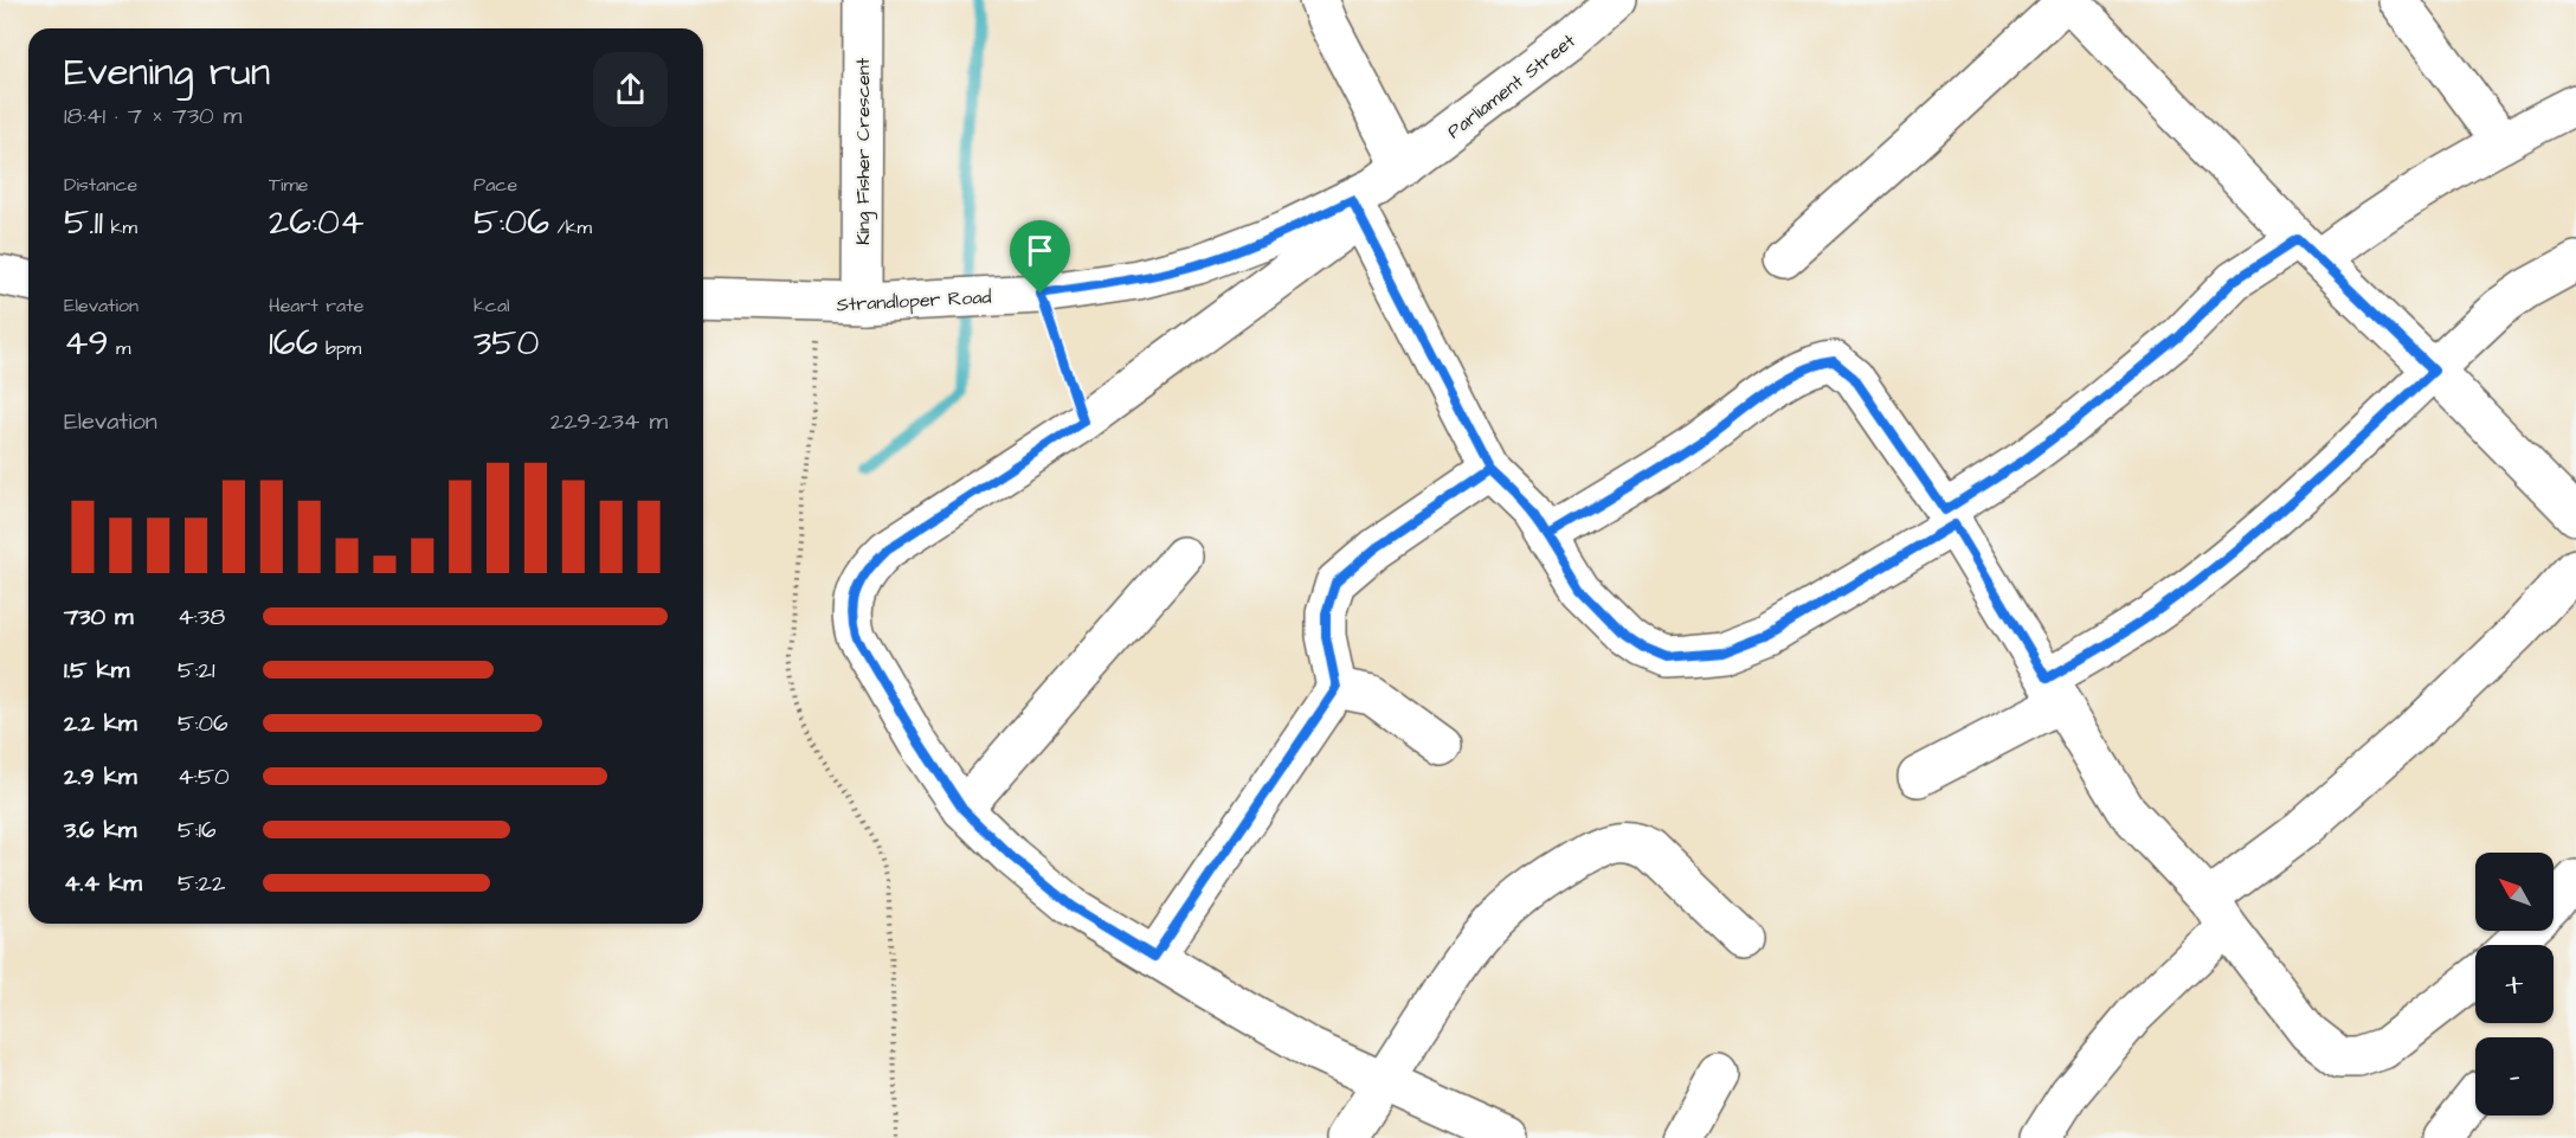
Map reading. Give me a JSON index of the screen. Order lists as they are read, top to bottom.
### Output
{
  "streets": {
    "street": ["Parliament Street", "King Fisher Crescent", "Strandloper Road"]
  },
  "crossings": [
    ["Parliament Street", "Strandloper Road"],
    ["King Fisher Crescent", "Strandloper Road"]
  ],
  "north": "top left",
  "page": {
    "heading": ["Evening run", "18:41 · 7 × 730 m"],
    "stats": [
      ["Distance", "5.11 km"],
      ["Time", "26:04"],
      ["Pace", "5:06 /km"],
      ["Elevation", "49 m"],
      ["Heart rate", "166 bpm"],
      ["kcal", "350"]
    ],
    "chart": ["Elevation", "229–234 m"],
    "list": [
      {
        "name": "730 m",
        "note": "4:38"
      },
      {
        "name": "1.5 km",
        "note": "5:21"
      },
      {
        "name": "2.2 km",
        "note": "5:06"
      },
      {
        "name": "2.9 km",
        "note": "4:50"
      },
      {
        "name": "3.6 km",
        "note": "5:16"
      },
      {
        "name": "4.4 km",
        "note": "5:22"
      }
    ],
    "map_buttons": ["+", "−"]
  }
}
